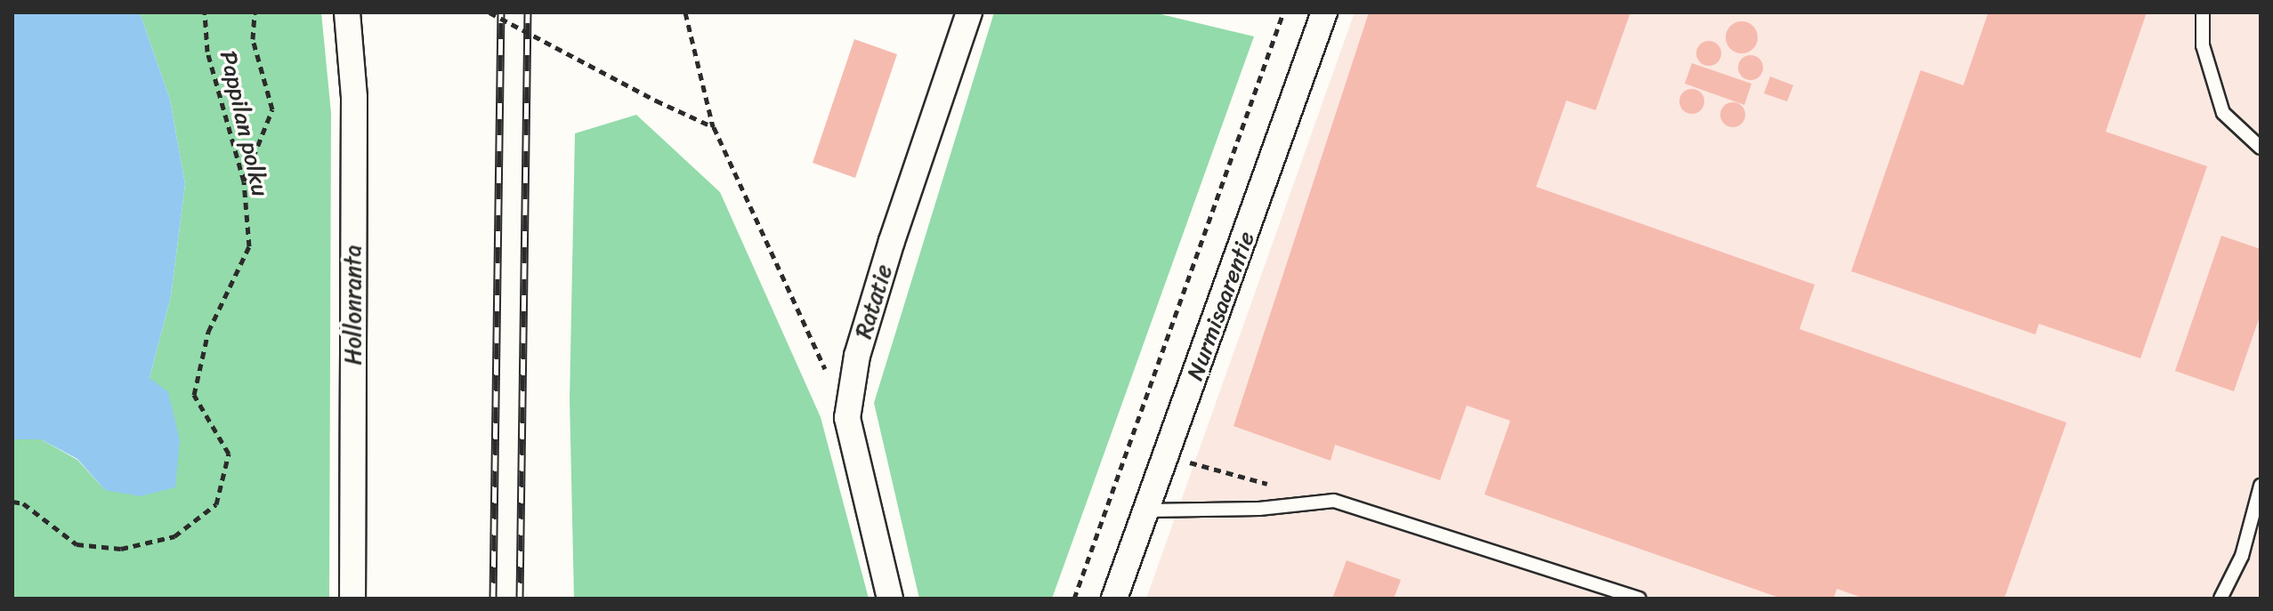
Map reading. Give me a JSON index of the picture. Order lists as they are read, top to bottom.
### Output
{
  "streets": {
    "street": ["Ratatie", "Hollonranta", "Nurmisaarentie"],
    "path": ["Pappilan polku"]
  }
}
